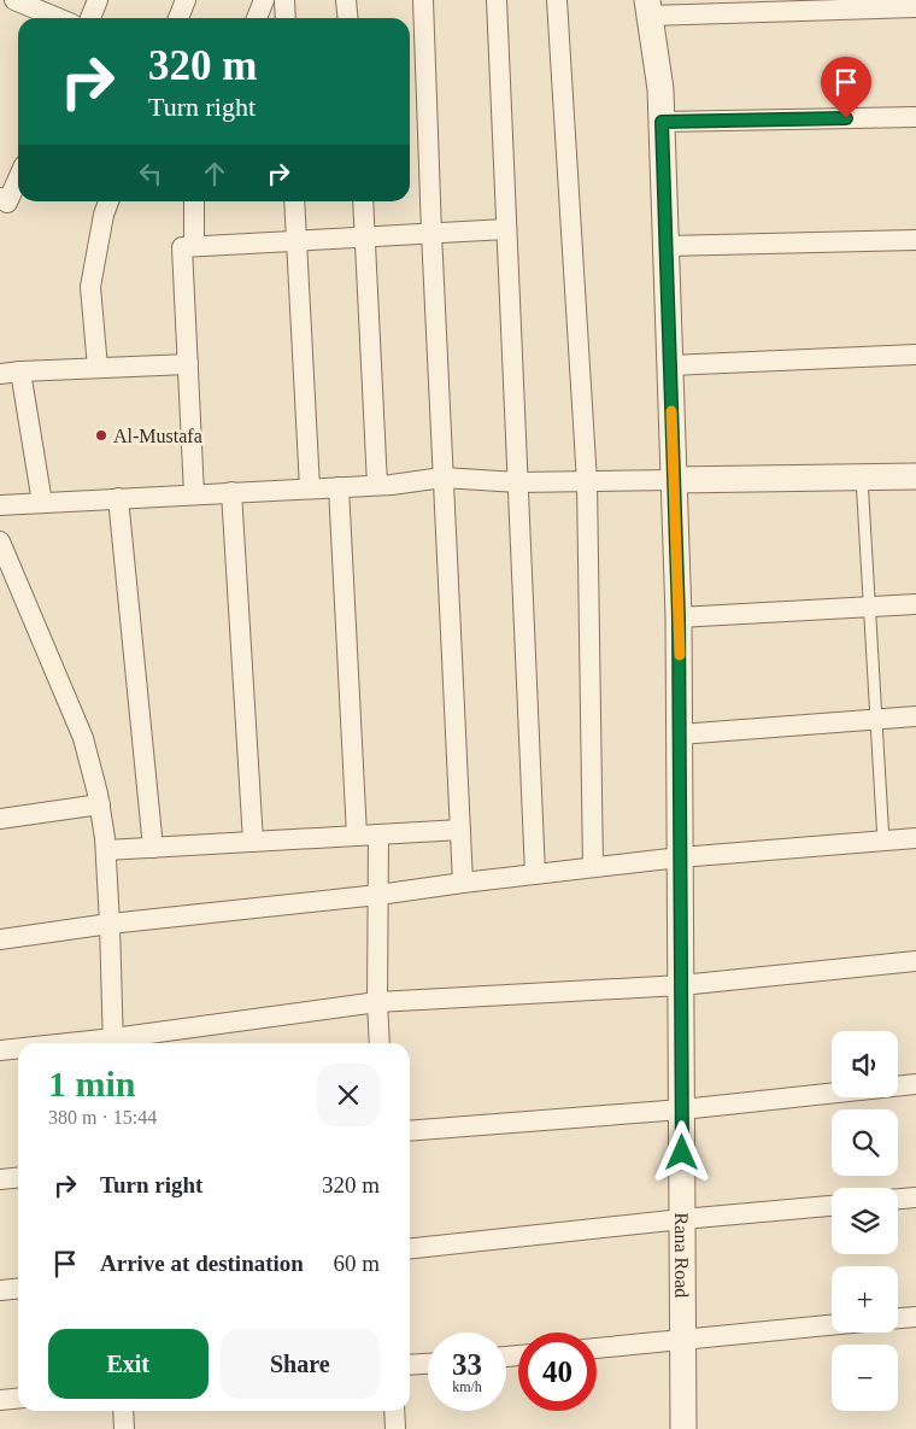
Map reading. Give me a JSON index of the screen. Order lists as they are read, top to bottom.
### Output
{
  "streets": {
    "street": ["Rana Road"]
  },
  "places": ["Al-Mustafa"],
  "page": {
    "turn": ["320 m", "Turn right"],
    "map_buttons": ["+", "−"],
    "heading": ["1 min", "380 m · 15:44"],
    "list": [
      {
        "name": "Turn right",
        "value": "320 m"
      },
      {
        "name": "Arrive at destination",
        "value": "60 m"
      }
    ],
    "buttons": ["Exit", "Share"],
    "speed": "33 km/h",
    "limit": "40"
  }
}
